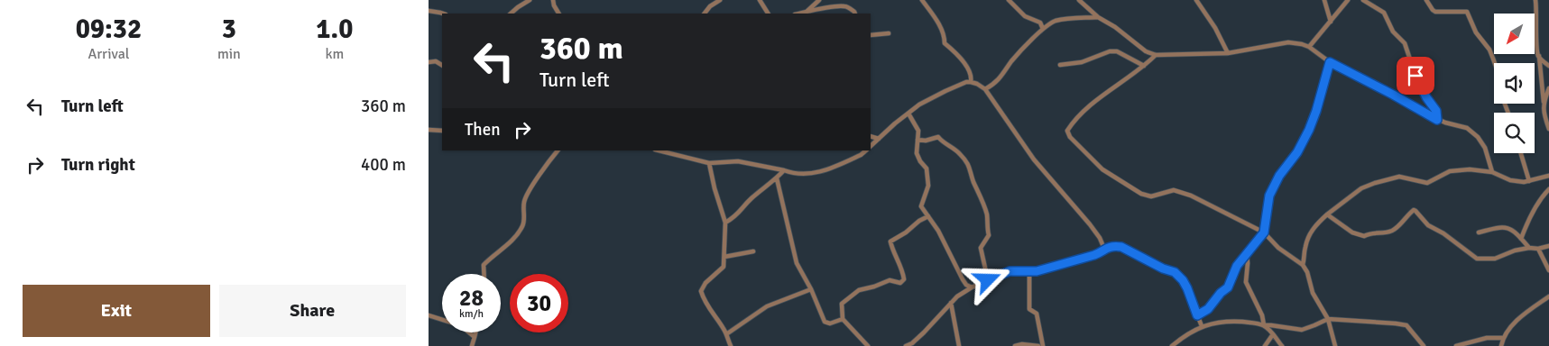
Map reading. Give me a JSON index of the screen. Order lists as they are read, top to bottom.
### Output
{
  "north": "bottom left",
  "page": {
    "eta": [
      "09:32",
      "Arrival",
      "3",
      "min",
      "1.0",
      "km"
    ],
    "turn": ["360 m", "Turn left"],
    "list": [
      {
        "name": "Turn left",
        "value": "360 m"
      },
      {
        "name": "Turn right",
        "value": "400 m"
      }
    ],
    "then": "Then",
    "speed": "28 km/h",
    "limit": "30",
    "buttons": ["Exit", "Share"]
  }
}
